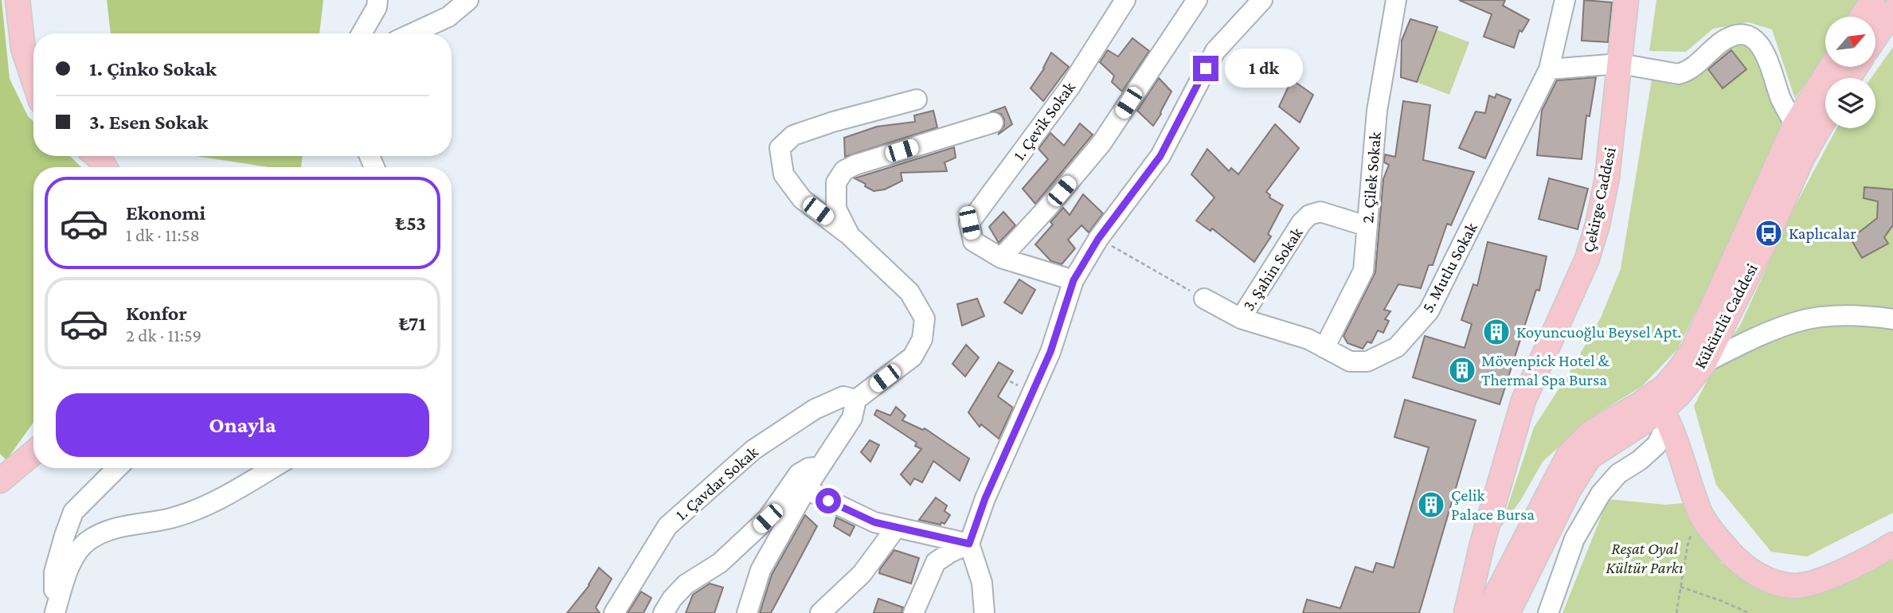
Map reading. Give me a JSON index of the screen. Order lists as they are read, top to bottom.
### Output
{
  "streets": {
    "main road": ["Çekirge Caddesi", "Kükürtlü Caddesi"],
    "street": [
      "1. Çevik Sokak",
      "2. Çilek Sokak",
      "5. Mutlu Sokak",
      "3. Şahin Sokak",
      "1. Çavdar Sokak"
    ]
  },
  "crossings": [
    ["2. Çilek Sokak", "5. Mutlu Sokak"],
    ["2. Çilek Sokak", "3. Şahin Sokak"],
    ["5. Mutlu Sokak", "3. Şahin Sokak"]
  ],
  "parks": ["Reşat Oyal Kültür Parkı"],
  "places": {
    "bus stop": ["Kaplıcalar"],
    "building": ["Koyuncuoğlu Beysel Apt.", "Mövenpick Hotel & Thermal Spa Bursa", "Çelik Palace Bursa"]
  },
  "north": "top right",
  "page": {
    "banner": ["1. Çinko Sokak", "3. Esen Sokak"],
    "bubble": "1 dk",
    "list": [
      {
        "name": "Ekonomi",
        "note": "1 dk · 11:58",
        "value": "₺53"
      },
      {
        "name": "Konfor",
        "note": "2 dk · 11:59",
        "value": "₺71"
      }
    ],
    "buttons": "Onayla"
  }
}
